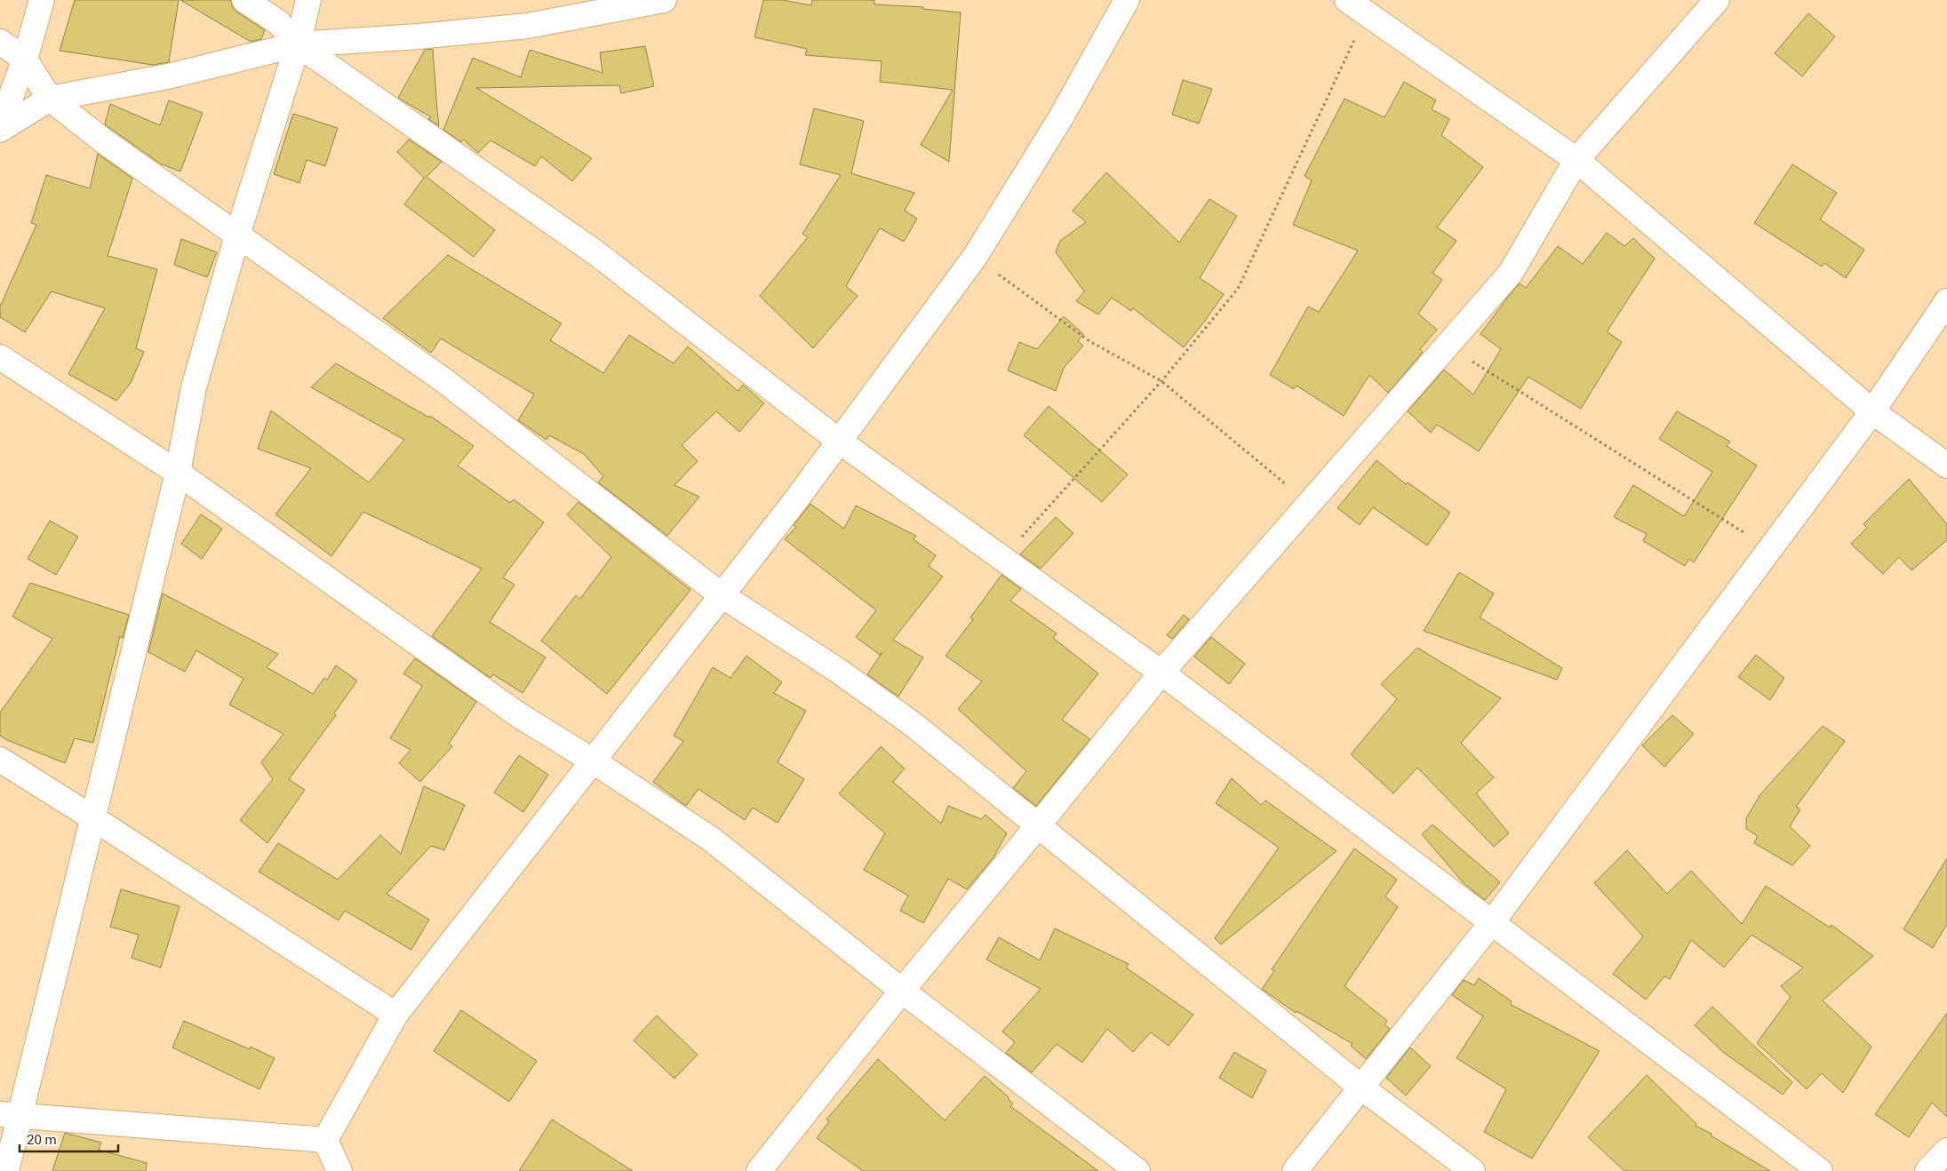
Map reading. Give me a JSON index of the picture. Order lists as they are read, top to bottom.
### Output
{
  "scale_bar": "20 m"
}
